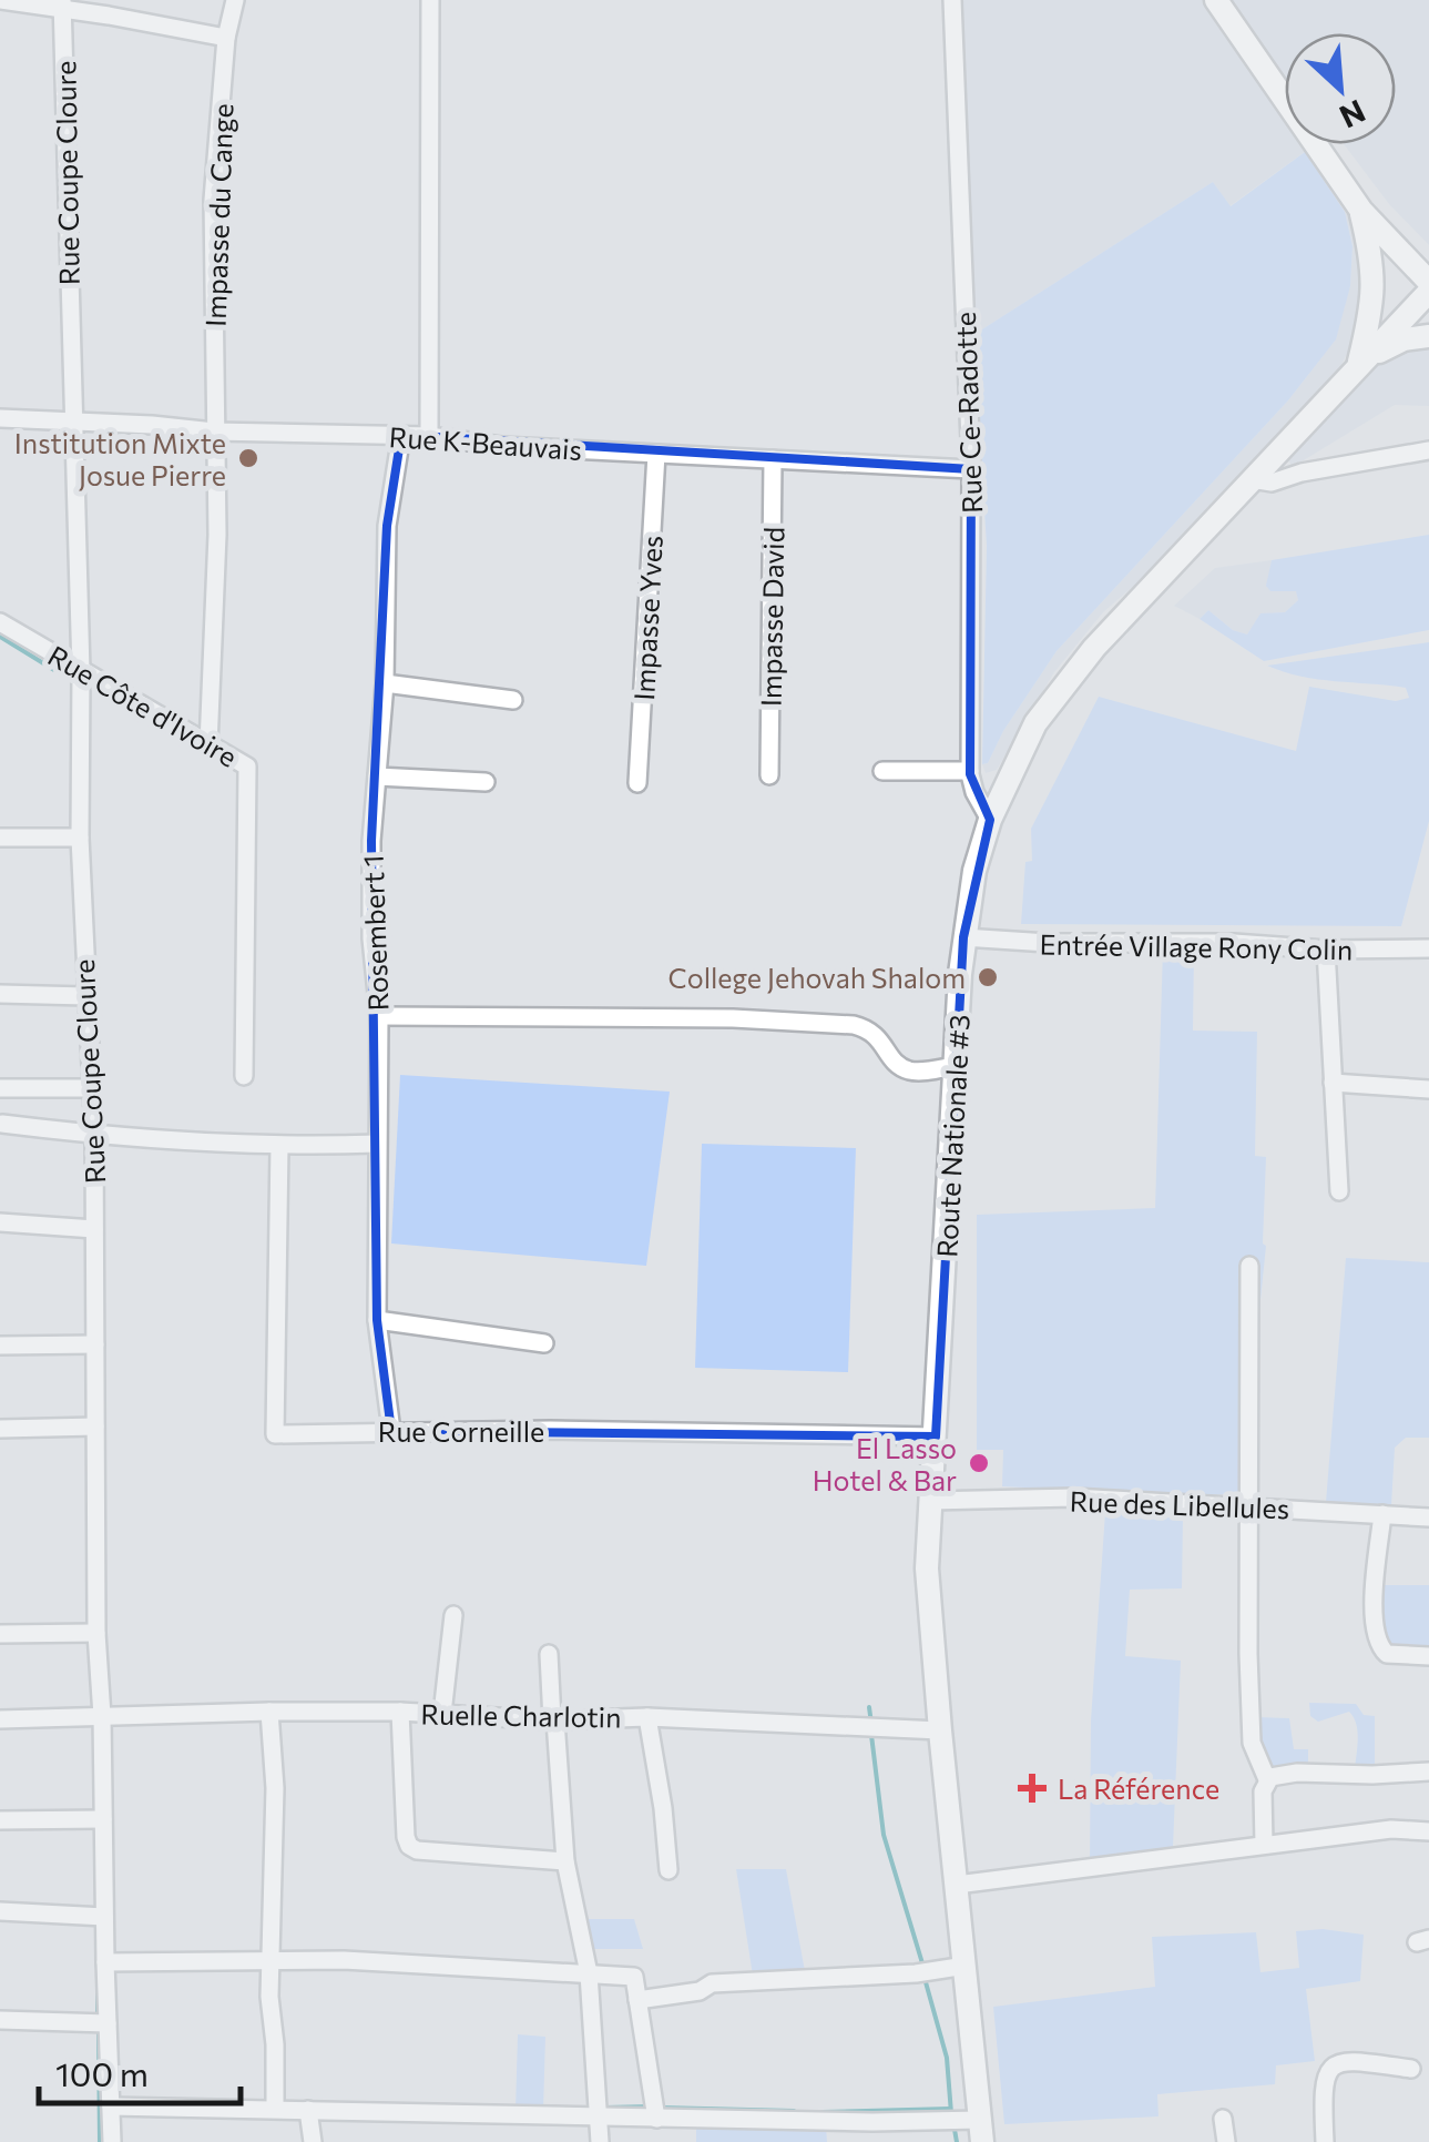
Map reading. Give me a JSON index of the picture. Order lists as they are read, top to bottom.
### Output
{
  "streets": {
    "main road": ["Route Nationale #3"],
    "street": [
      "Rue Coupe Cloure",
      "Impasse du Cange",
      "Rue Ce-Radotte",
      "Rue K-Beauvais",
      "Impasse David",
      "Impasse Yves",
      "Rue Côte d'Ivoire",
      "Rosembert 1",
      "Entrée Village Rony Colin",
      "Rue Corneille",
      "Rue des Libellules",
      "Ruelle Charlotin"
    ]
  },
  "crossings": [
    ["Rue Coupe Cloure", "Rue K-Beauvais"],
    ["Rue Coupe Cloure", "Rue Côte d'Ivoire"],
    ["Rue Coupe Cloure", "Ruelle Charlotin"],
    ["Impasse du Cange", "Rue K-Beauvais"],
    ["Impasse du Cange", "Rue Côte d'Ivoire"],
    ["Rue Ce-Radotte", "Rue K-Beauvais"],
    ["Rue Ce-Radotte", "Route Nationale #3"],
    ["Rue K-Beauvais", "Impasse David"],
    ["Rue K-Beauvais", "Impasse Yves"],
    ["Rue K-Beauvais", "Rosembert 1"],
    ["Rosembert 1", "Rue Corneille"],
    ["Entrée Village Rony Colin", "Route Nationale #3"],
    ["Route Nationale #3", "Rue Corneille"],
    ["Route Nationale #3", "Rue des Libellules"],
    ["Route Nationale #3", "Ruelle Charlotin"]
  ],
  "places": {
    "other": ["Institution Mixte Josue Pierre", "College Jehovah Shalom", "El Lasso Hotel & Bar"],
    "health": ["La Référence"]
  },
  "scale_bar": "100 m",
  "north": "bottom right"
}
